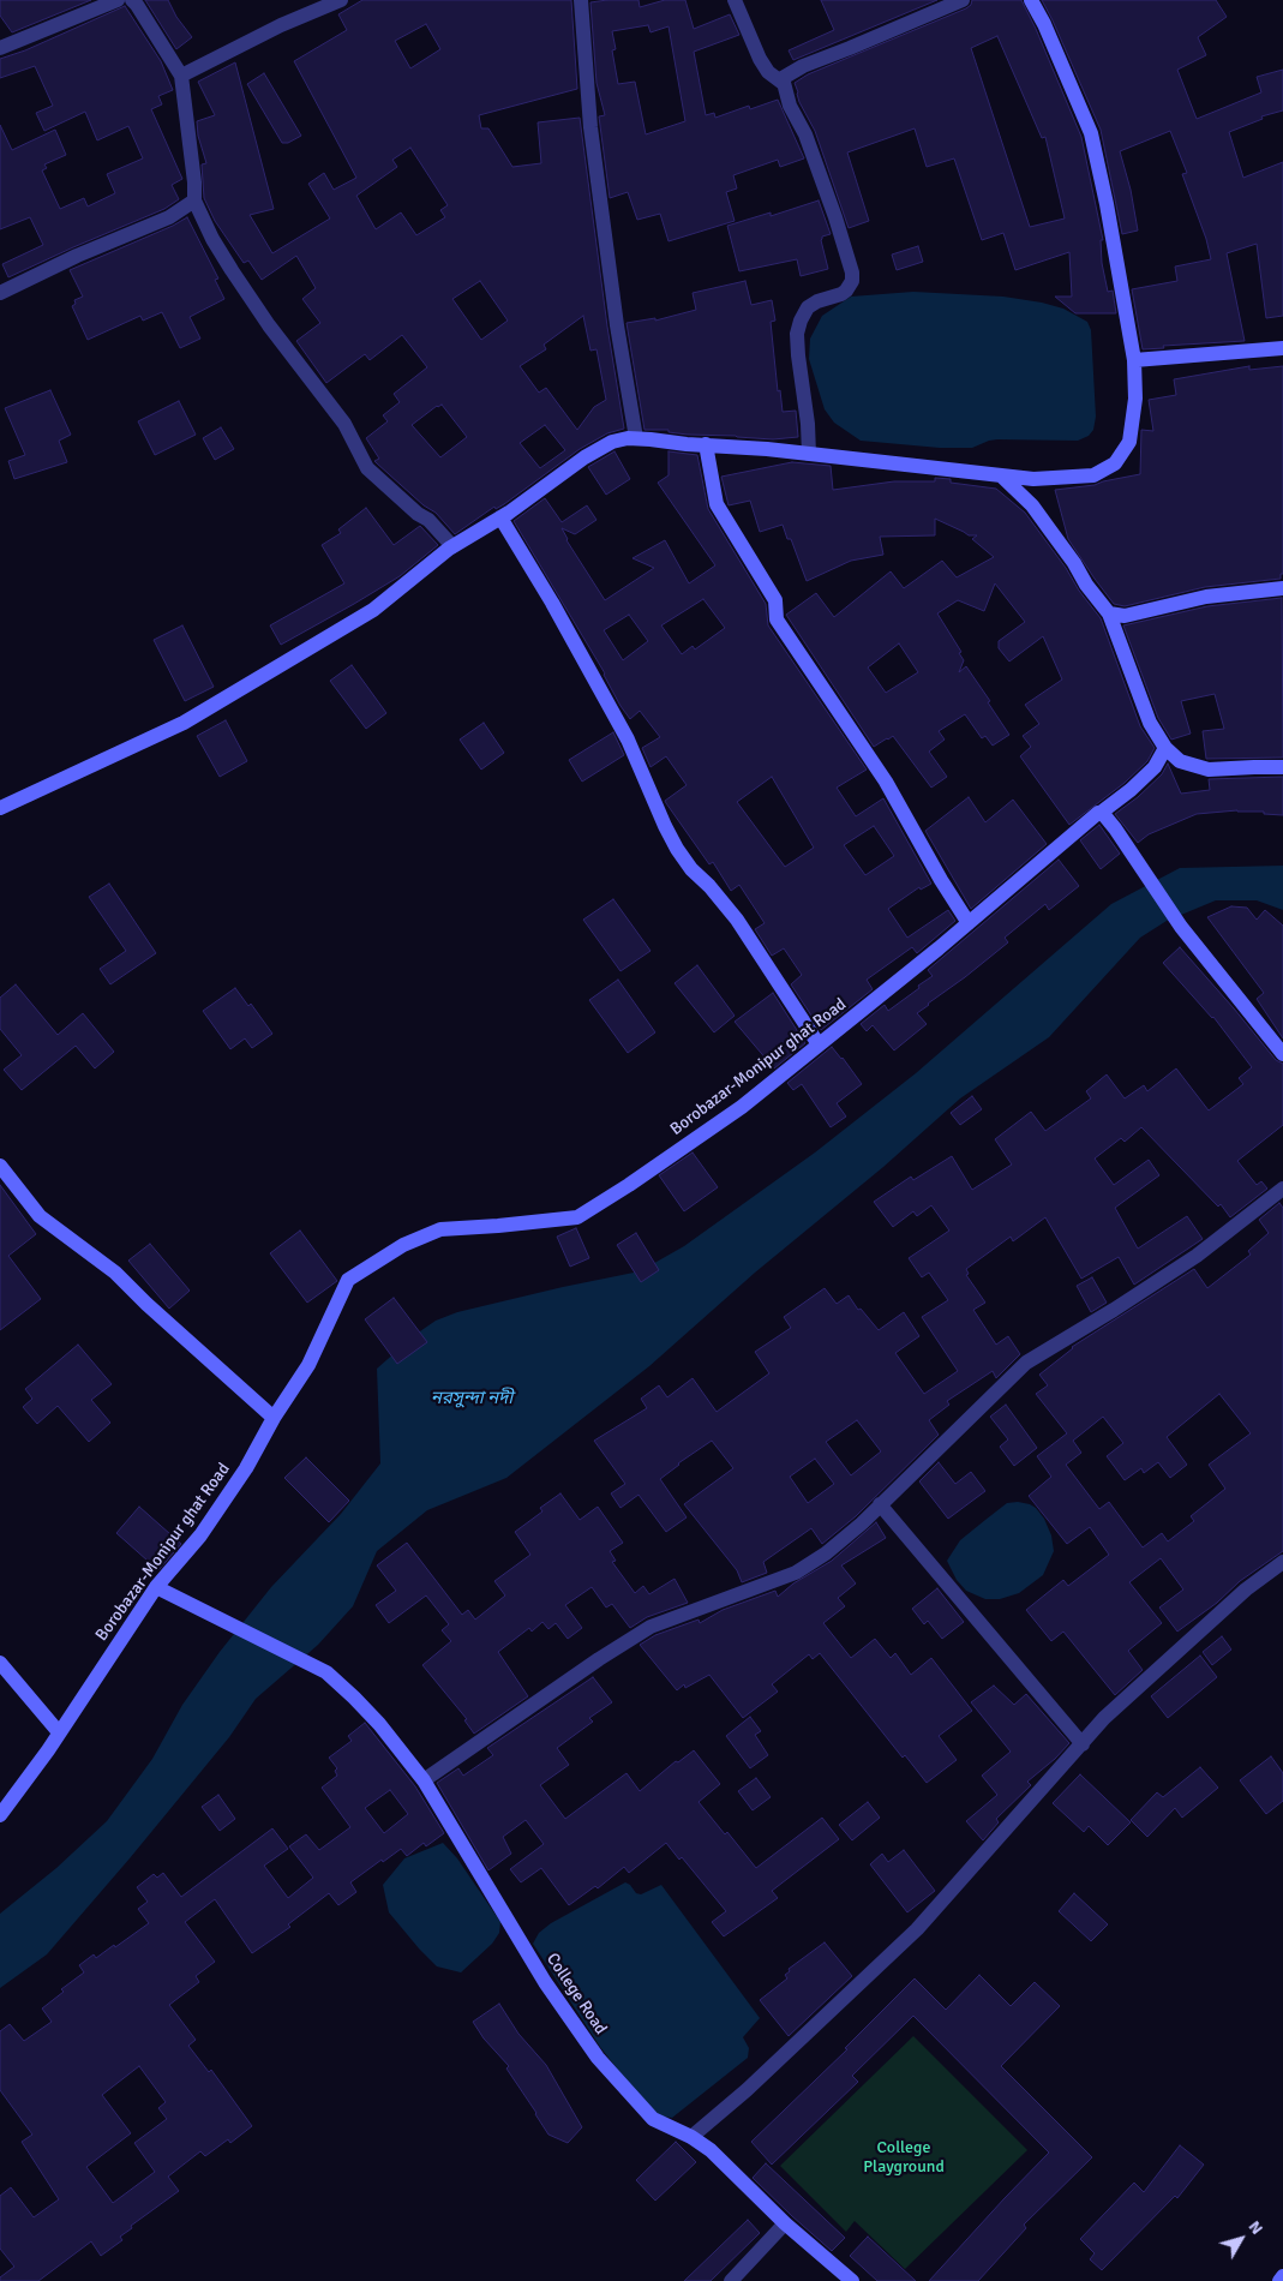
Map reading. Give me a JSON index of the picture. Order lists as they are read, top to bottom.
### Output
{
  "streets": {
    "street": ["Borobazar-Monipur ghat Road", "College Road"]
  },
  "crossings": [
    ["Borobazar-Monipur ghat Road", "College Road"]
  ],
  "water": ["নরসুন্দা নদী"],
  "parks": ["College Playground"],
  "north": "top right"
}
